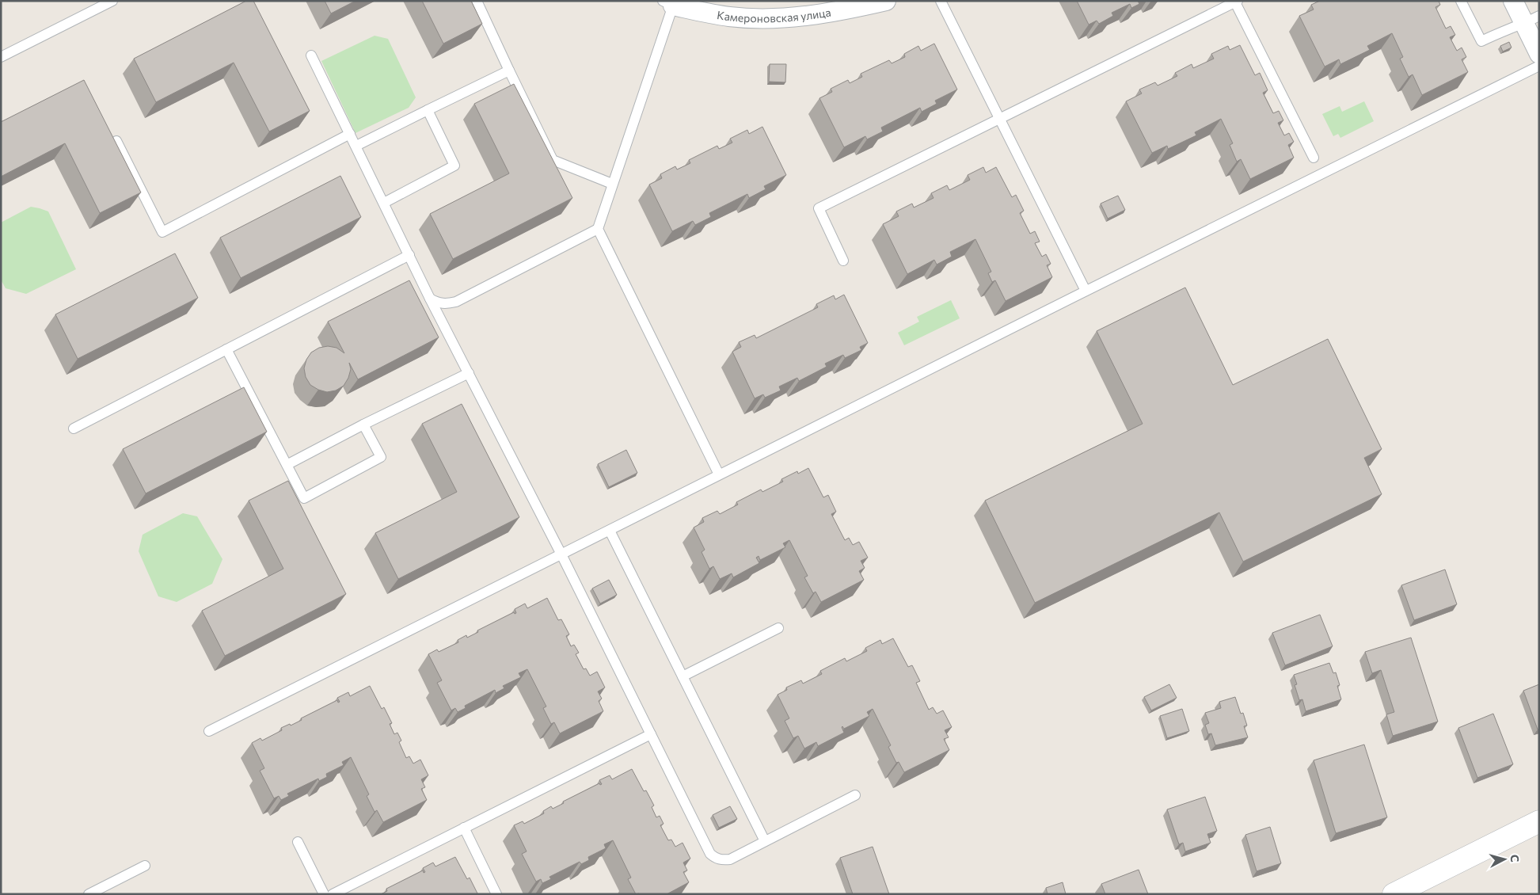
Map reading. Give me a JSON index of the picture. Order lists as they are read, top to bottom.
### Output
{
  "streets": {
    "street": ["Камероновская улица"]
  },
  "north": "right"
}
